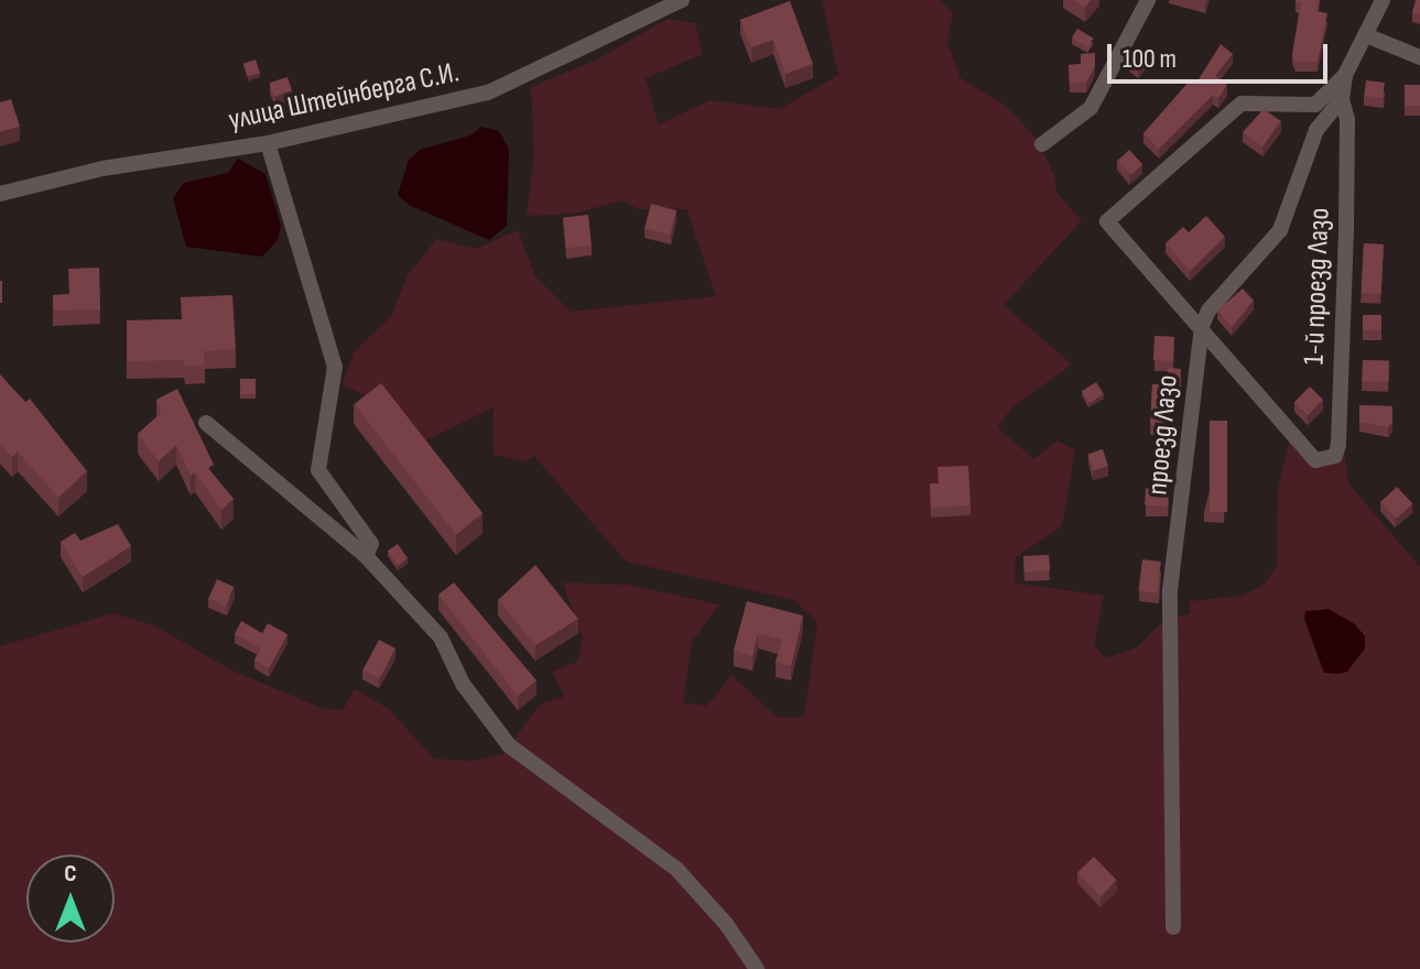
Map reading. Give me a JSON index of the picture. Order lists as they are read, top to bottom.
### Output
{
  "streets": {
    "street": ["улица Штейнберга С.И.", "1-й проезд Лазо", "проезд Лазо"]
  },
  "crossings": [
    ["1-й проезд Лазо", "проезд Лазо"]
  ],
  "scale_bar": "100 m",
  "north": "top"
}
